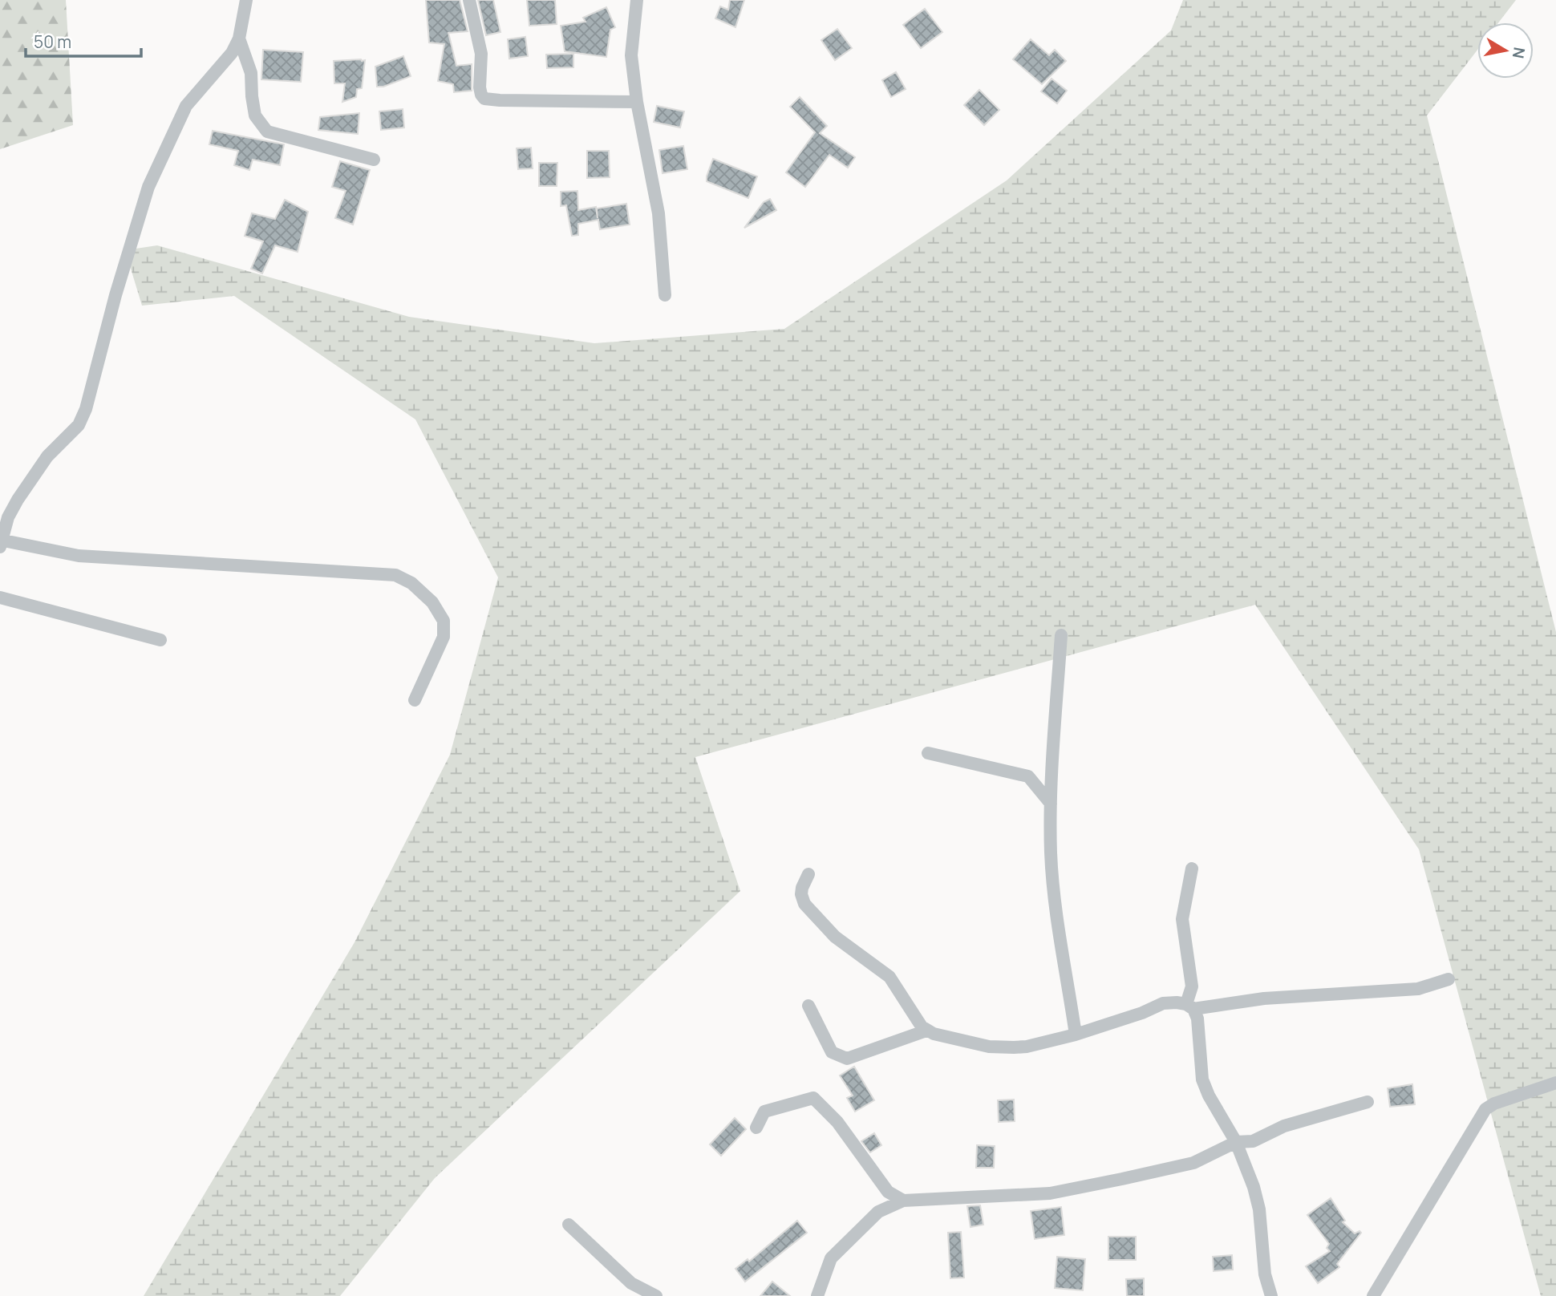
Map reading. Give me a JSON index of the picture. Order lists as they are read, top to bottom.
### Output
{
  "scale_bar": "50 m",
  "north": "right"
}
